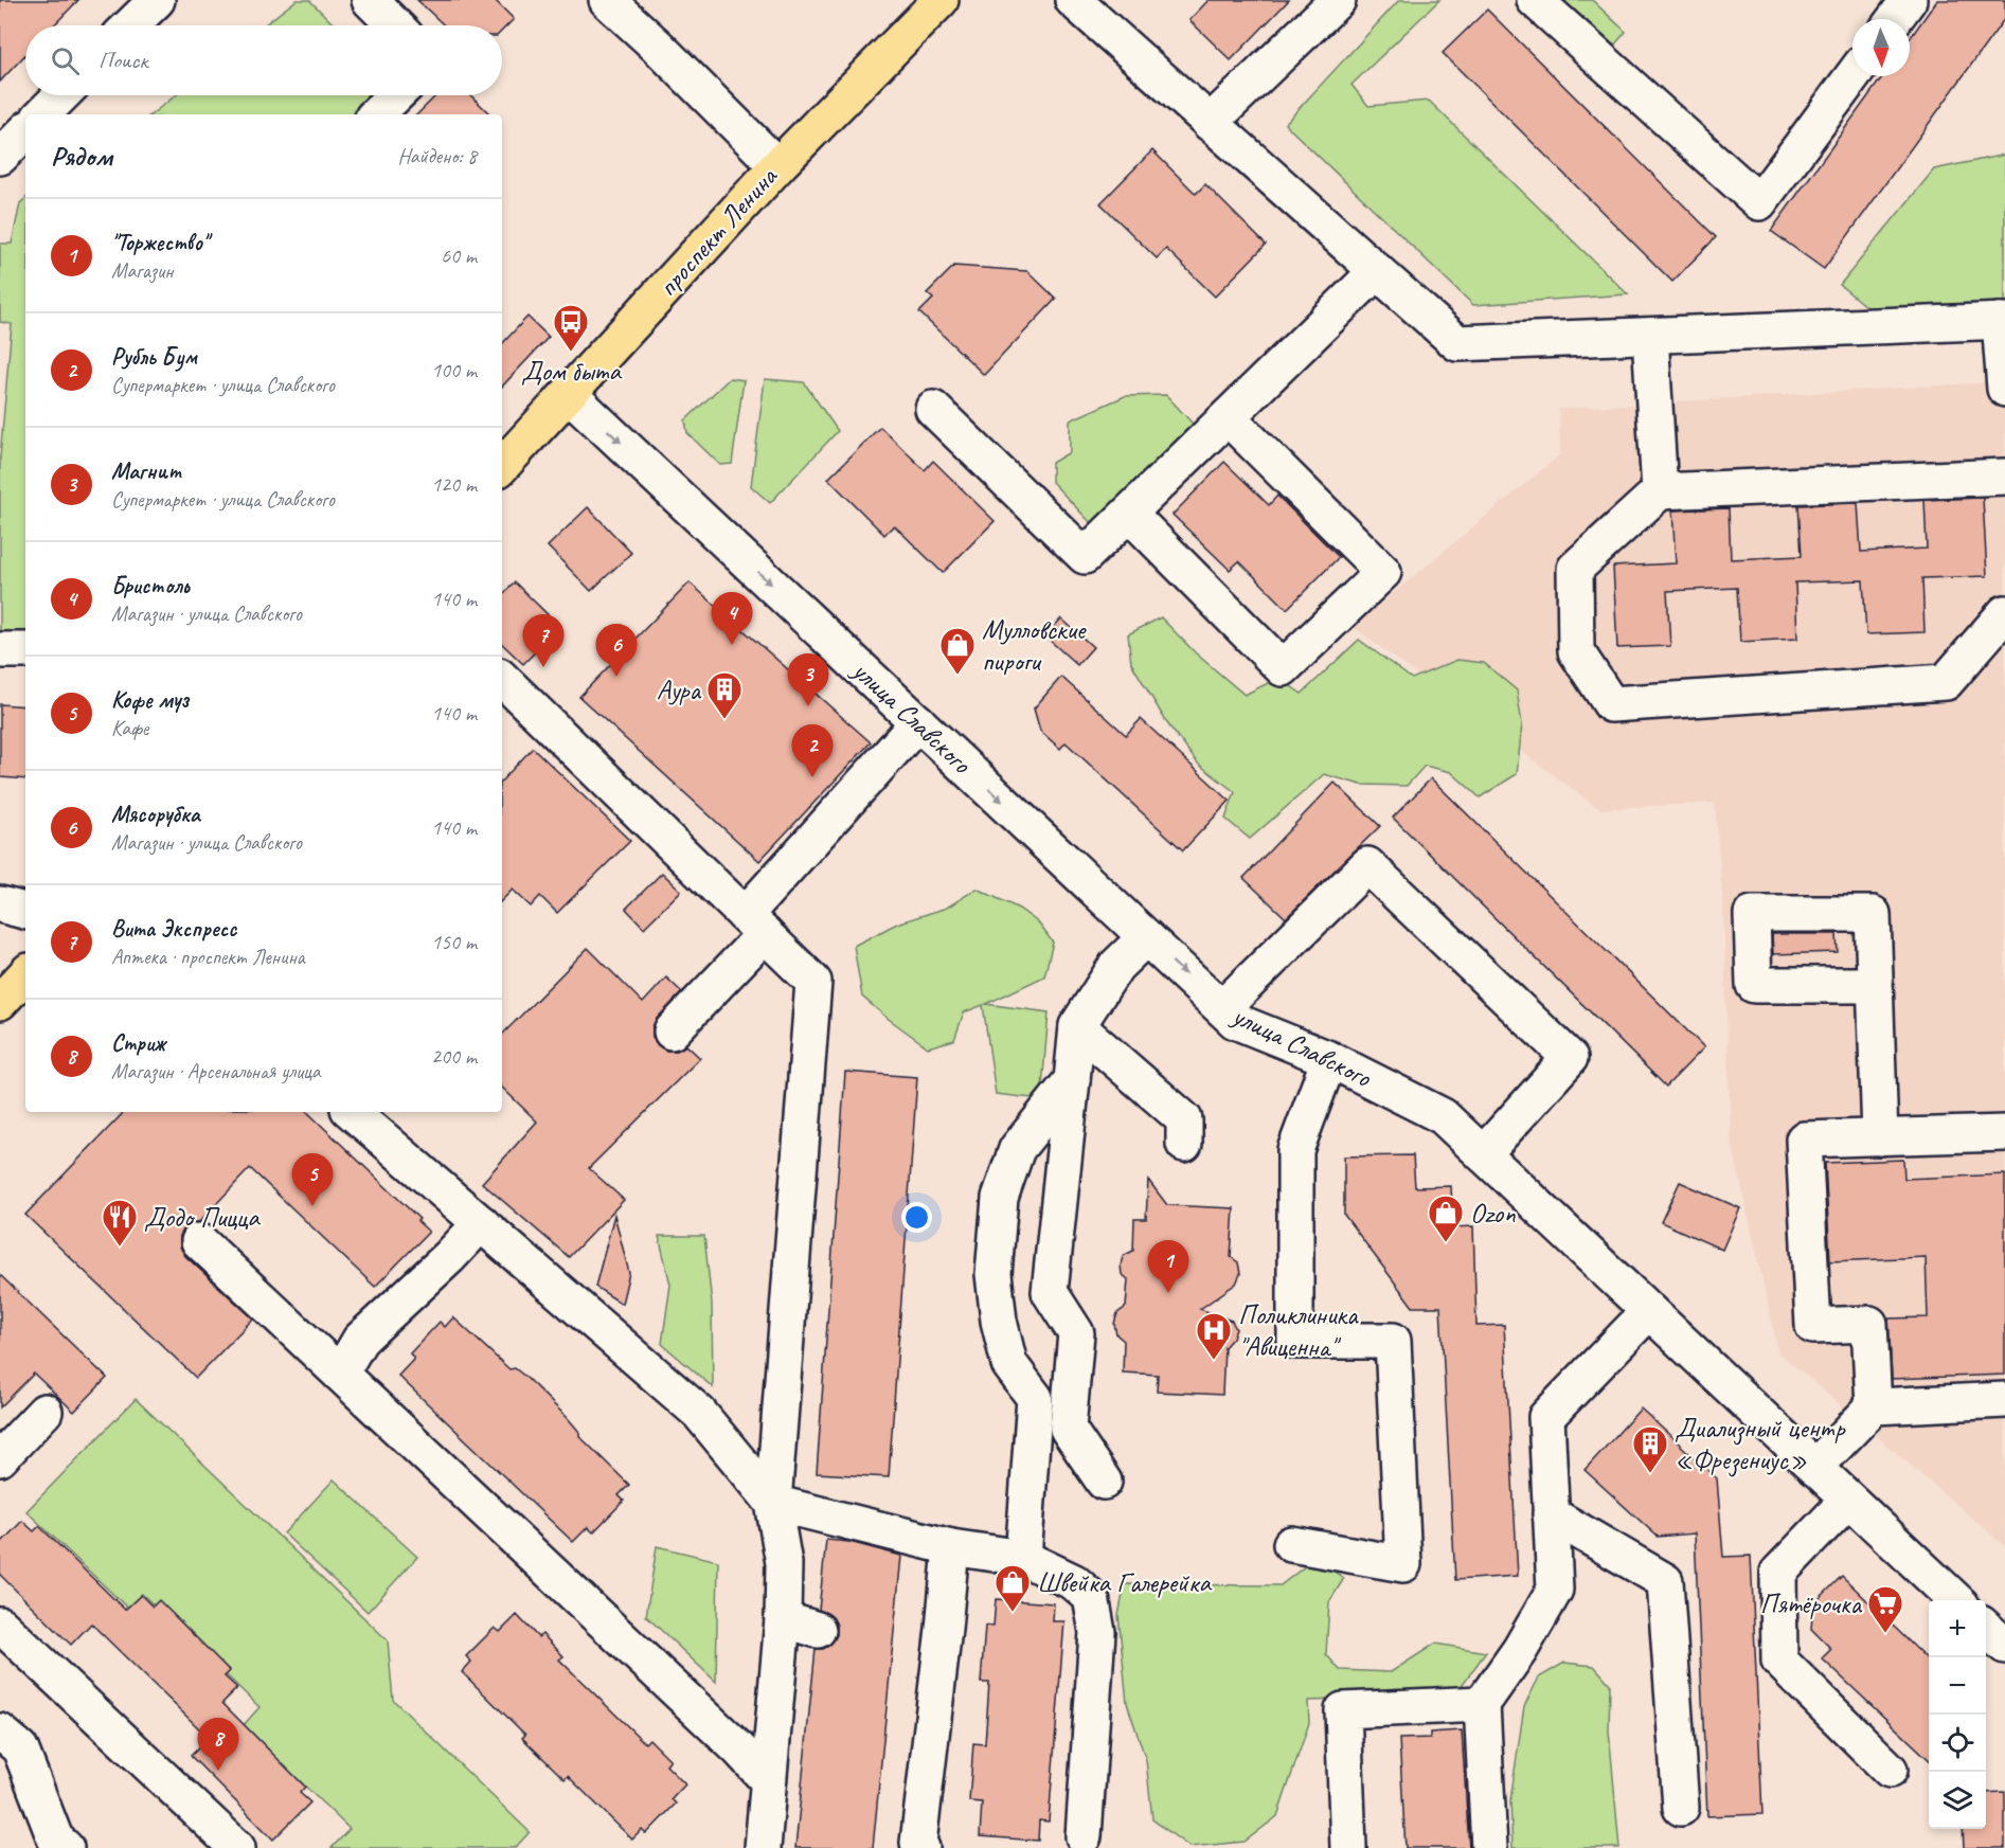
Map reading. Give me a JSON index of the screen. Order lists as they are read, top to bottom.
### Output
{
  "streets": {
    "main road": ["проспект Ленина"],
    "street": ["улица Славского"]
  },
  "crossings": [
    ["проспект Ленина", "улица Славского"]
  ],
  "places": {
    "bus stop": ["Дом быта"],
    "shop": ["Мулловские пироги", "Ozon", "Швейка Галерейка"],
    "building": ["Аура", "Диализный центр «Фрезениус»"],
    "restaurant": ["Додо Пицца"],
    "hospital": ["Поликлиника \"Авиценна\""],
    "supermarket": ["Пятёрочка"]
  },
  "north": "bottom",
  "page": {
    "search": "Поиск",
    "heading": ["Рядом", "Найдено: 8"],
    "list": [
      {
        "mark": "1",
        "name": "\"Торжество\"",
        "note": "Магазин",
        "value": "60 m"
      },
      {
        "mark": "2",
        "name": "Рубль Бум",
        "note": "Супермаркет · улица Славского",
        "value": "100 m"
      },
      {
        "mark": "3",
        "name": "Магнит",
        "note": "Супермаркет · улица Славского",
        "value": "120 m"
      },
      {
        "mark": "4",
        "name": "Бристоль",
        "note": "Магазин · улица Славского",
        "value": "140 m"
      },
      {
        "mark": "5",
        "name": "Кофе муз",
        "note": "Кафе",
        "value": "140 m"
      },
      {
        "mark": "6",
        "name": "Мясорубка",
        "note": "Магазин · улица Славского",
        "value": "140 m"
      },
      {
        "mark": "7",
        "name": "Вита Экспресс",
        "note": "Аптека · проспект Ленина",
        "value": "150 m"
      },
      {
        "mark": "8",
        "name": "Стриж",
        "note": "Магазин · Арсенальная улица",
        "value": "200 m"
      }
    ],
    "pins": [
      "4",
      "7",
      "6",
      "3",
      "2",
      "5",
      "1",
      "8"
    ],
    "map_buttons": ["+", "−"]
  }
}
